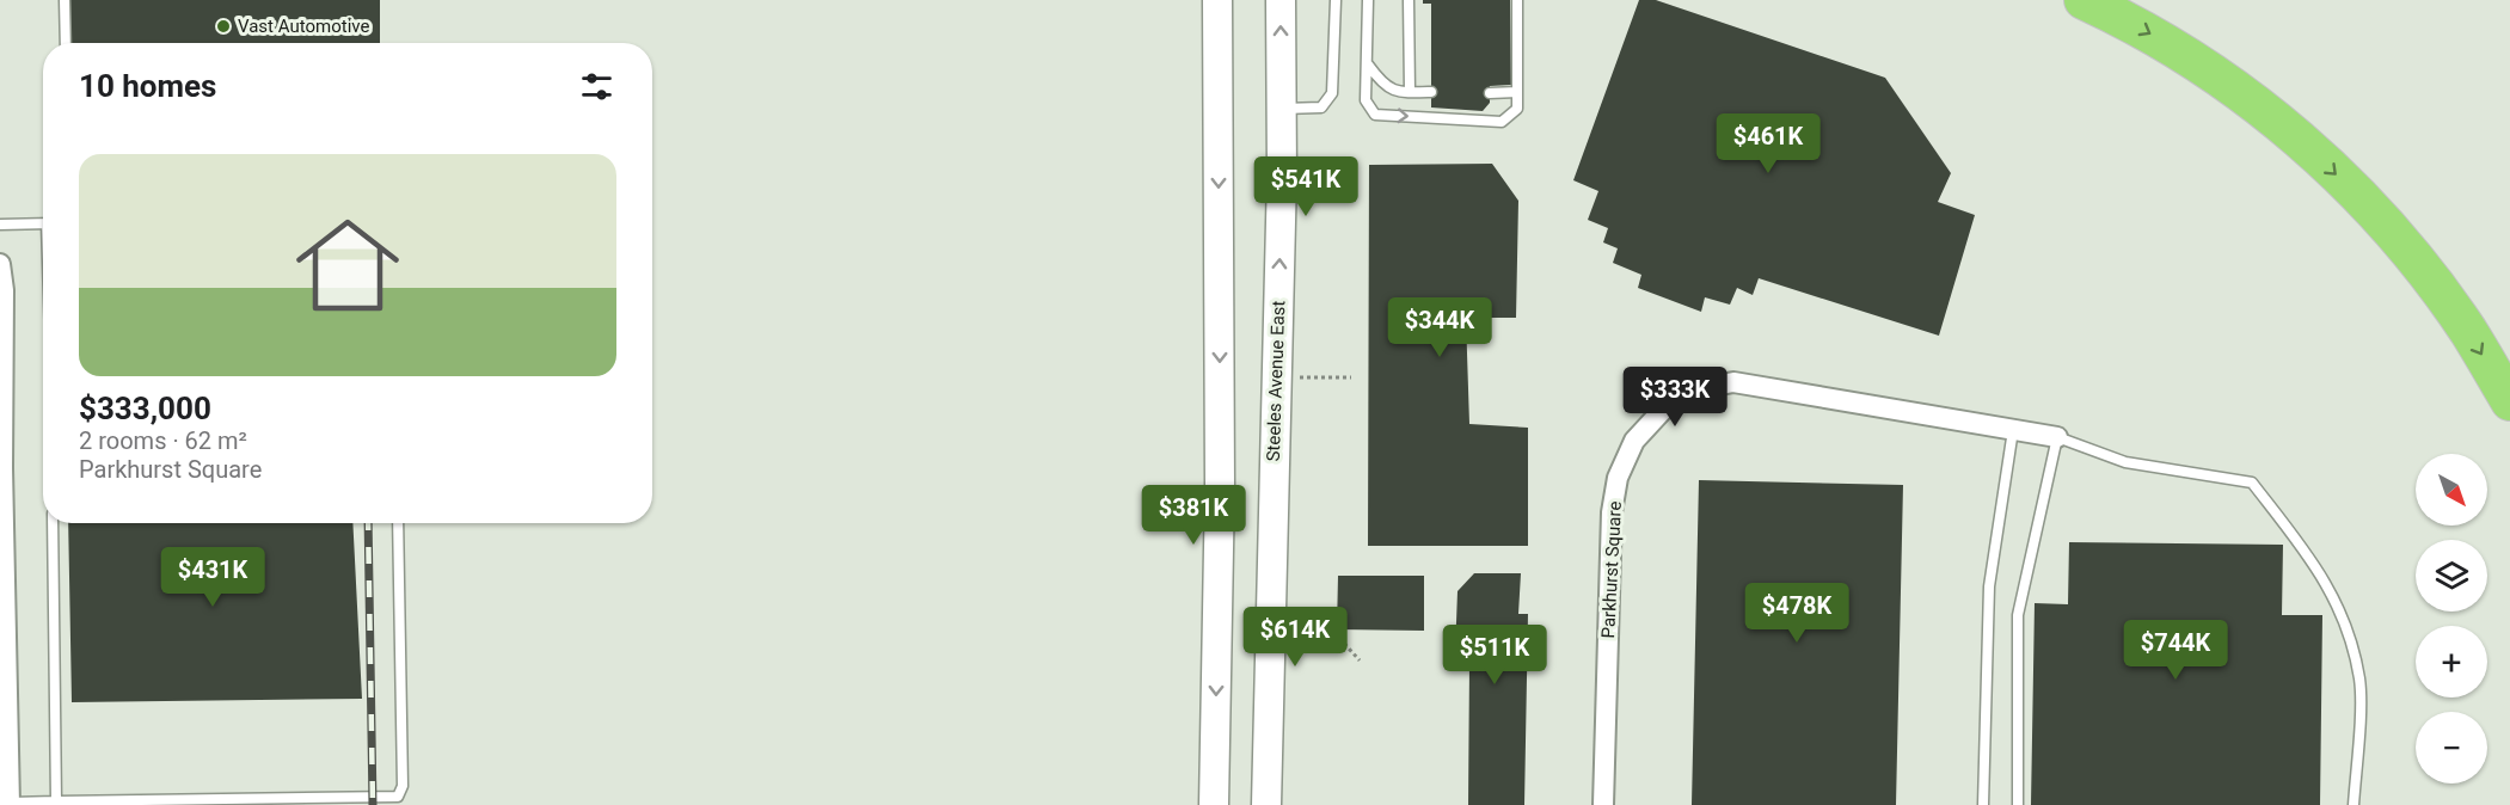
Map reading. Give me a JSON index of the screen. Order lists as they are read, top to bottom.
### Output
{
  "streets": {
    "main road": ["Steeles Avenue East"],
    "street": ["Parkhurst Square"]
  },
  "places": ["Vast Automotive"],
  "north": "bottom right",
  "page": {
    "heading": "10 homes",
    "price": [
      "$461K",
      "$541K",
      "$344K",
      "$333K",
      "$381K",
      "$431K",
      "$478K",
      "$614K",
      "$744K",
      "$511K"
    ],
    "list": [
      {
        "name": "$333,000",
        "note": "2 rooms · 62 m² · Parkhurst Square"
      }
    ],
    "map_buttons": ["+", "−"]
  }
}
